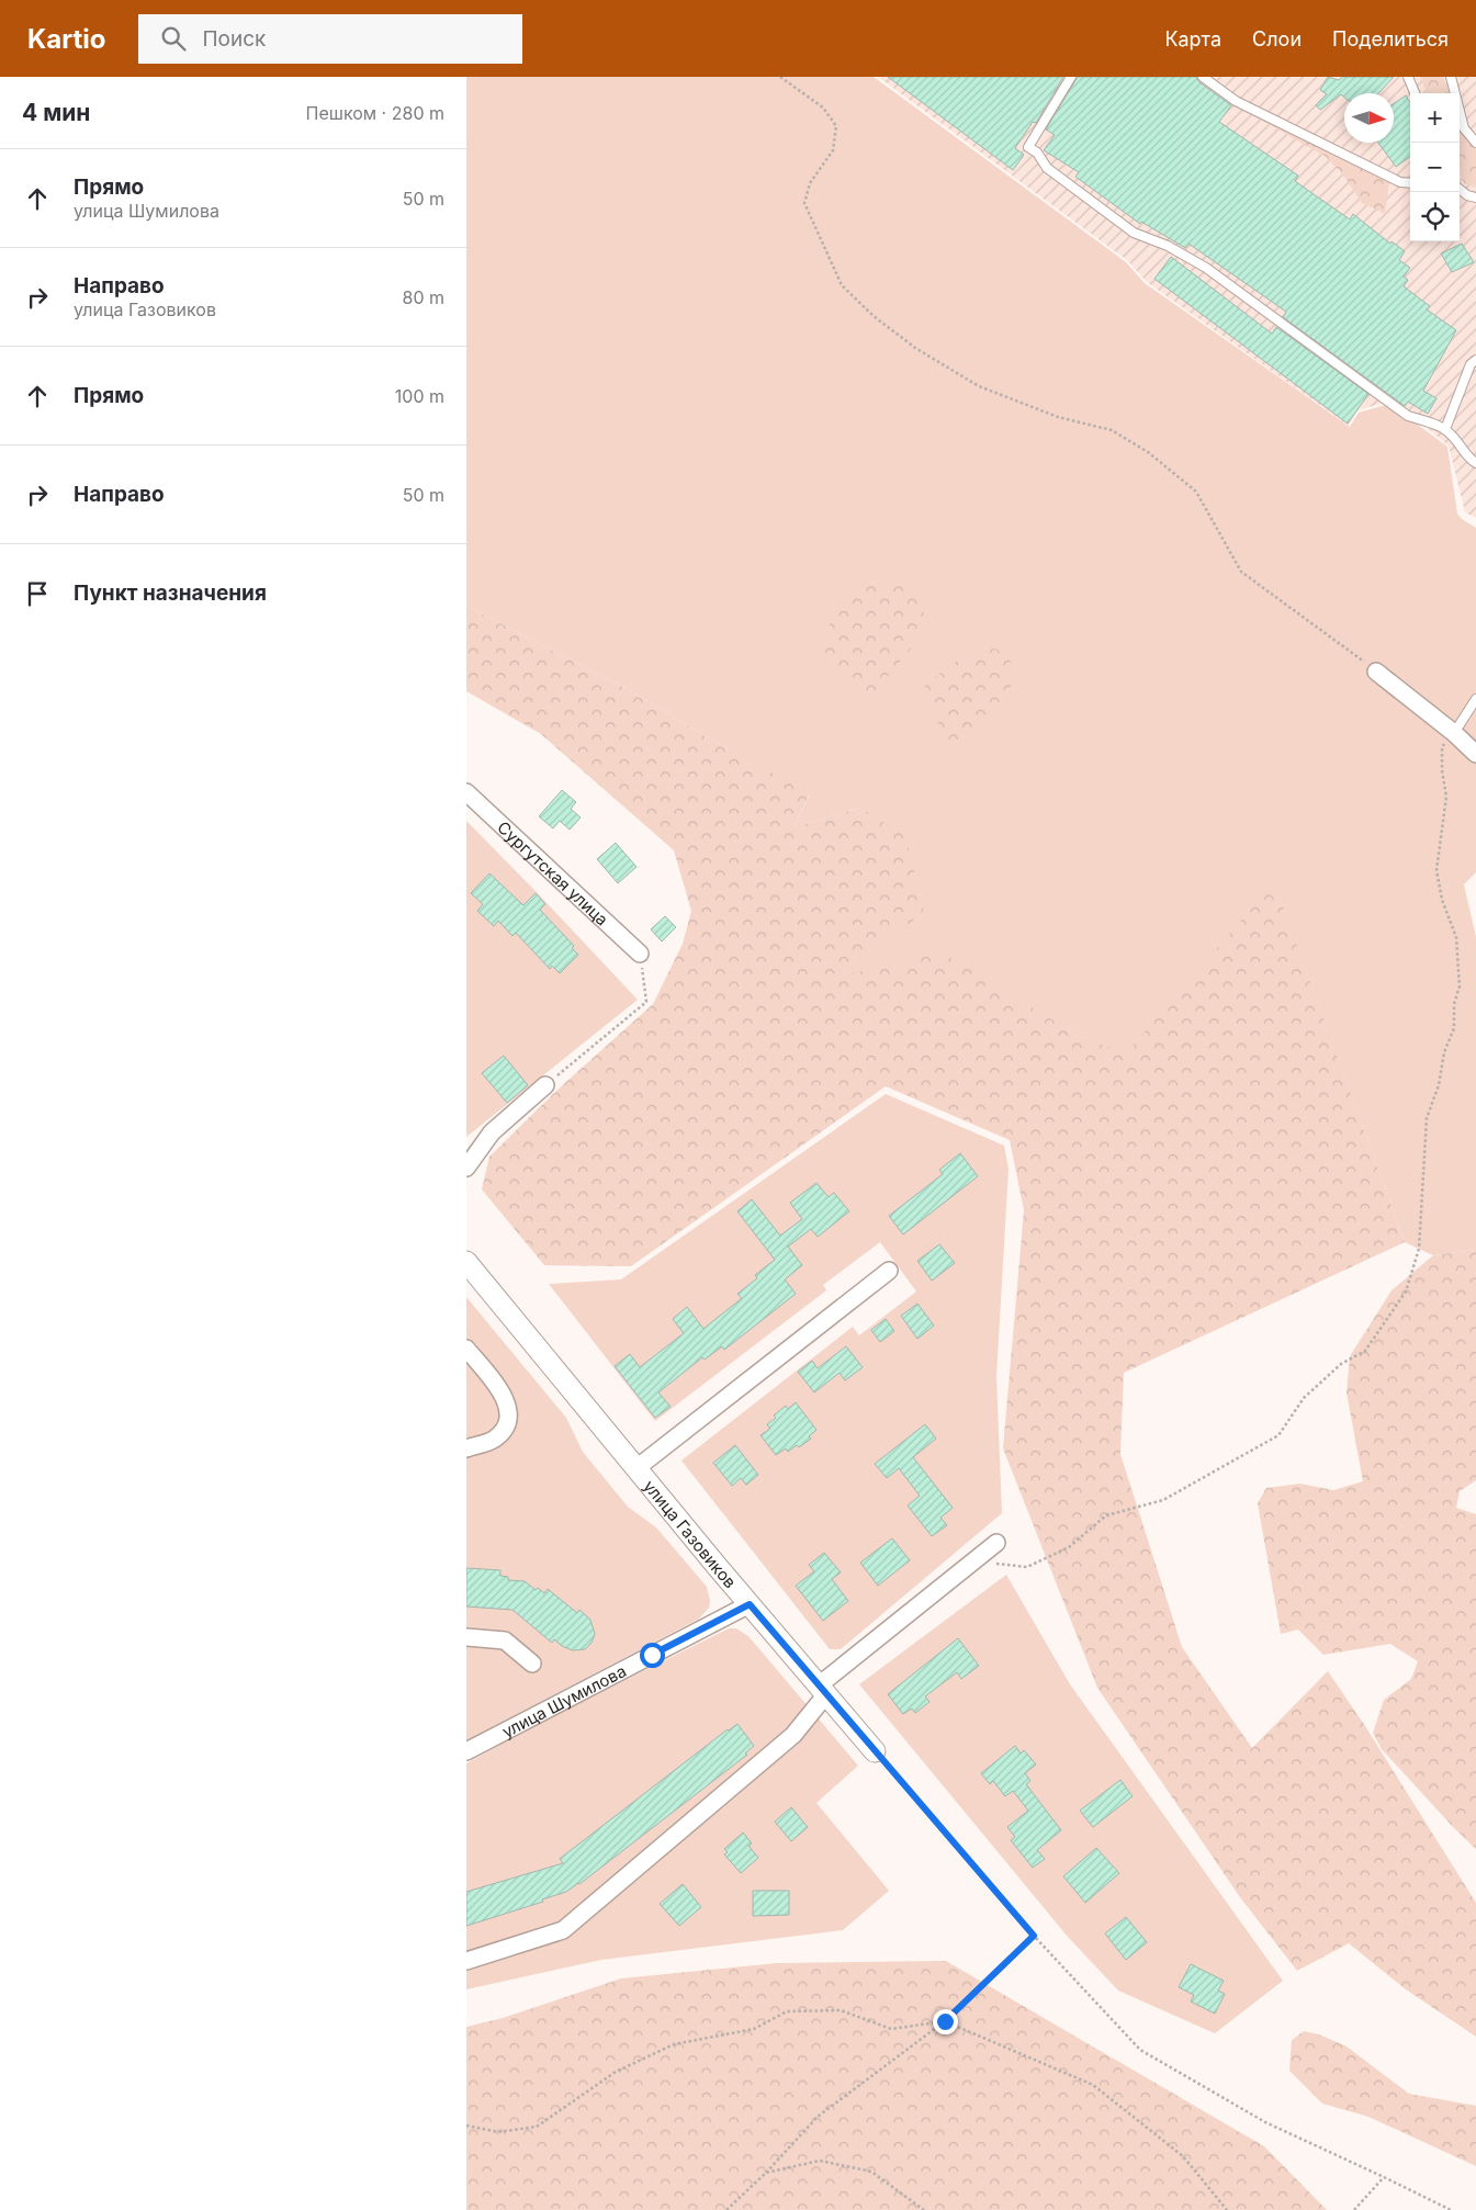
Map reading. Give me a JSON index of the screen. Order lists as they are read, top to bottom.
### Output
{
  "streets": {
    "street": ["Сургутская улица", "улица Газовиков", "улица Шумилова"]
  },
  "crossings": [
    ["улица Газовиков", "улица Шумилова"]
  ],
  "north": "right",
  "page": {
    "header": "Kartio",
    "search": "Поиск",
    "nav": ["Карта", "Слои", "Поделиться"],
    "heading": ["4 мин", "Пешком · 280 m"],
    "map_buttons": ["+", "−"],
    "list": [
      ["Прямо", "улица Шумилова", "50 m"],
      ["Направо", "улица Газовиков", "80 m"],
      ["Прямо", "100 m"],
      ["Направо", "50 m"],
      "Пункт назначения"
    ]
  }
}
